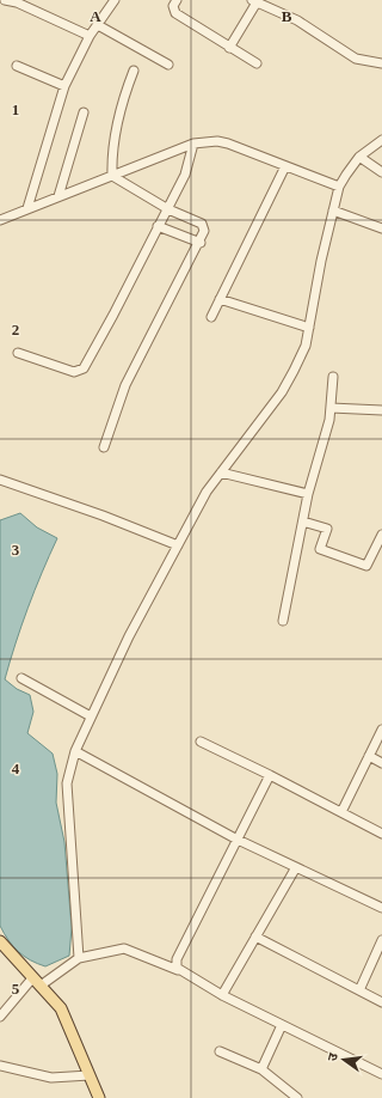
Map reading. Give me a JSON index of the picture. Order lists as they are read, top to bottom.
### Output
{
  "north": "left",
  "grid": {
    "columns": ["A", "B"],
    "rows": [
      "1",
      "2",
      "3",
      "4",
      "5"
    ]
  }
}
